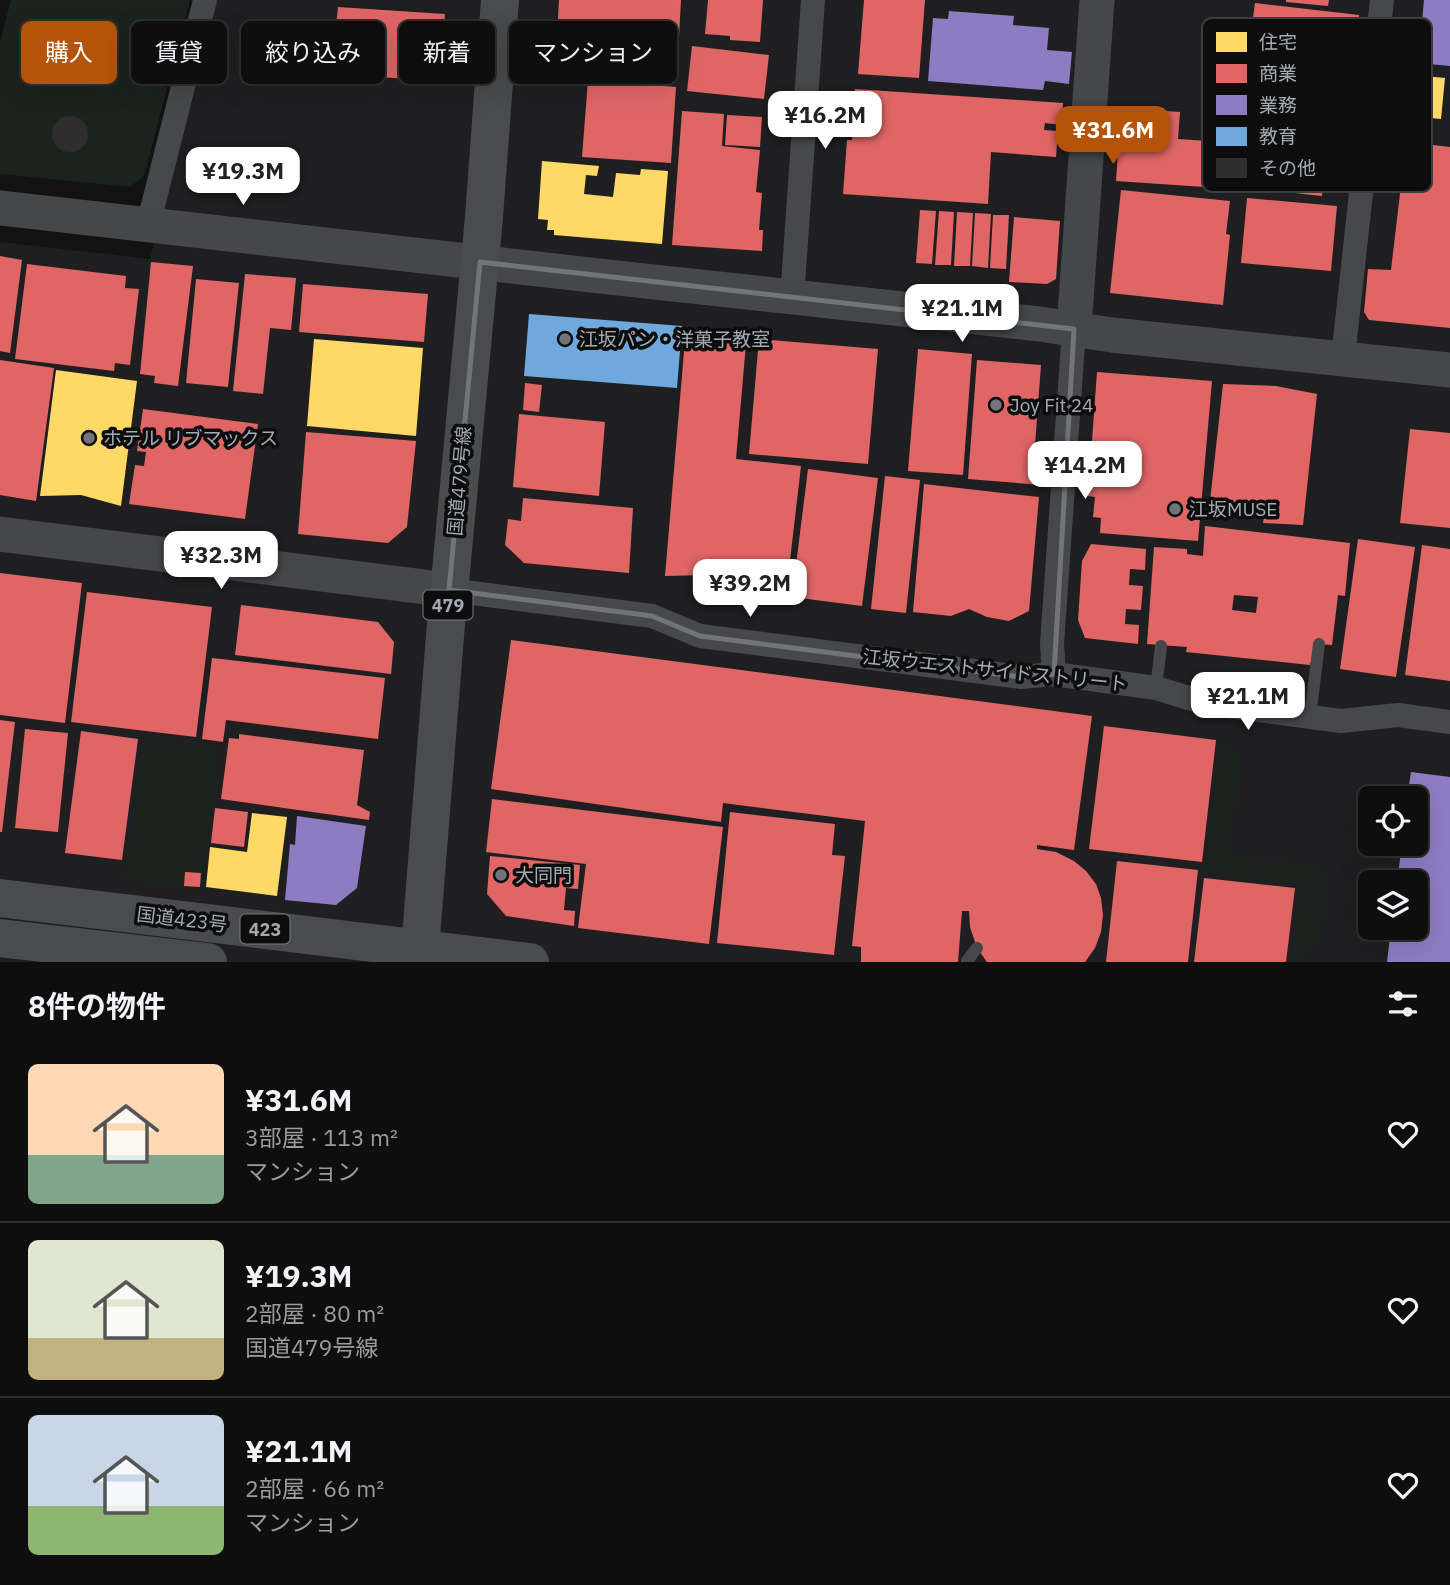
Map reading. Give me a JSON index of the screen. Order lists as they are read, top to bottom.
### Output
{
  "streets": {
    "highway": [
      "国道479号線",
      "479",
      "国道423号",
      "423"
    ],
    "street": ["江坂ウエストサイドストリート"]
  },
  "crossings": [
    ["国道479号線", "江坂ウエストサイドストリート"],
    ["国道479号線", "国道423号"]
  ],
  "places": [
    "江坂パン・洋菓子教室",
    "Joy Fit 24",
    "ホテル リブマックス",
    "江坂MUSE",
    "大同門"
  ],
  "legend": [
    "住宅",
    "商業",
    "業務",
    "教育",
    "その他"
  ],
  "page": {
    "chip": [
      "購入",
      "賃貸",
      "絞り込み",
      "新着",
      "マンション"
    ],
    "price": [
      "¥16.2M",
      "¥31.6M",
      "¥19.3M",
      "¥21.1M",
      "¥14.2M",
      "¥32.3M",
      "¥39.2M",
      "¥21.1M"
    ],
    "heading": "8件の物件",
    "list": [
      {
        "name": "¥31.6M",
        "note": "3部屋 · 113 m² · マンション"
      },
      {
        "name": "¥19.3M",
        "note": "2部屋 · 80 m² · 国道479号線"
      },
      {
        "name": "¥21.1M",
        "note": "2部屋 · 66 m² · マンション"
      }
    ]
  }
}
